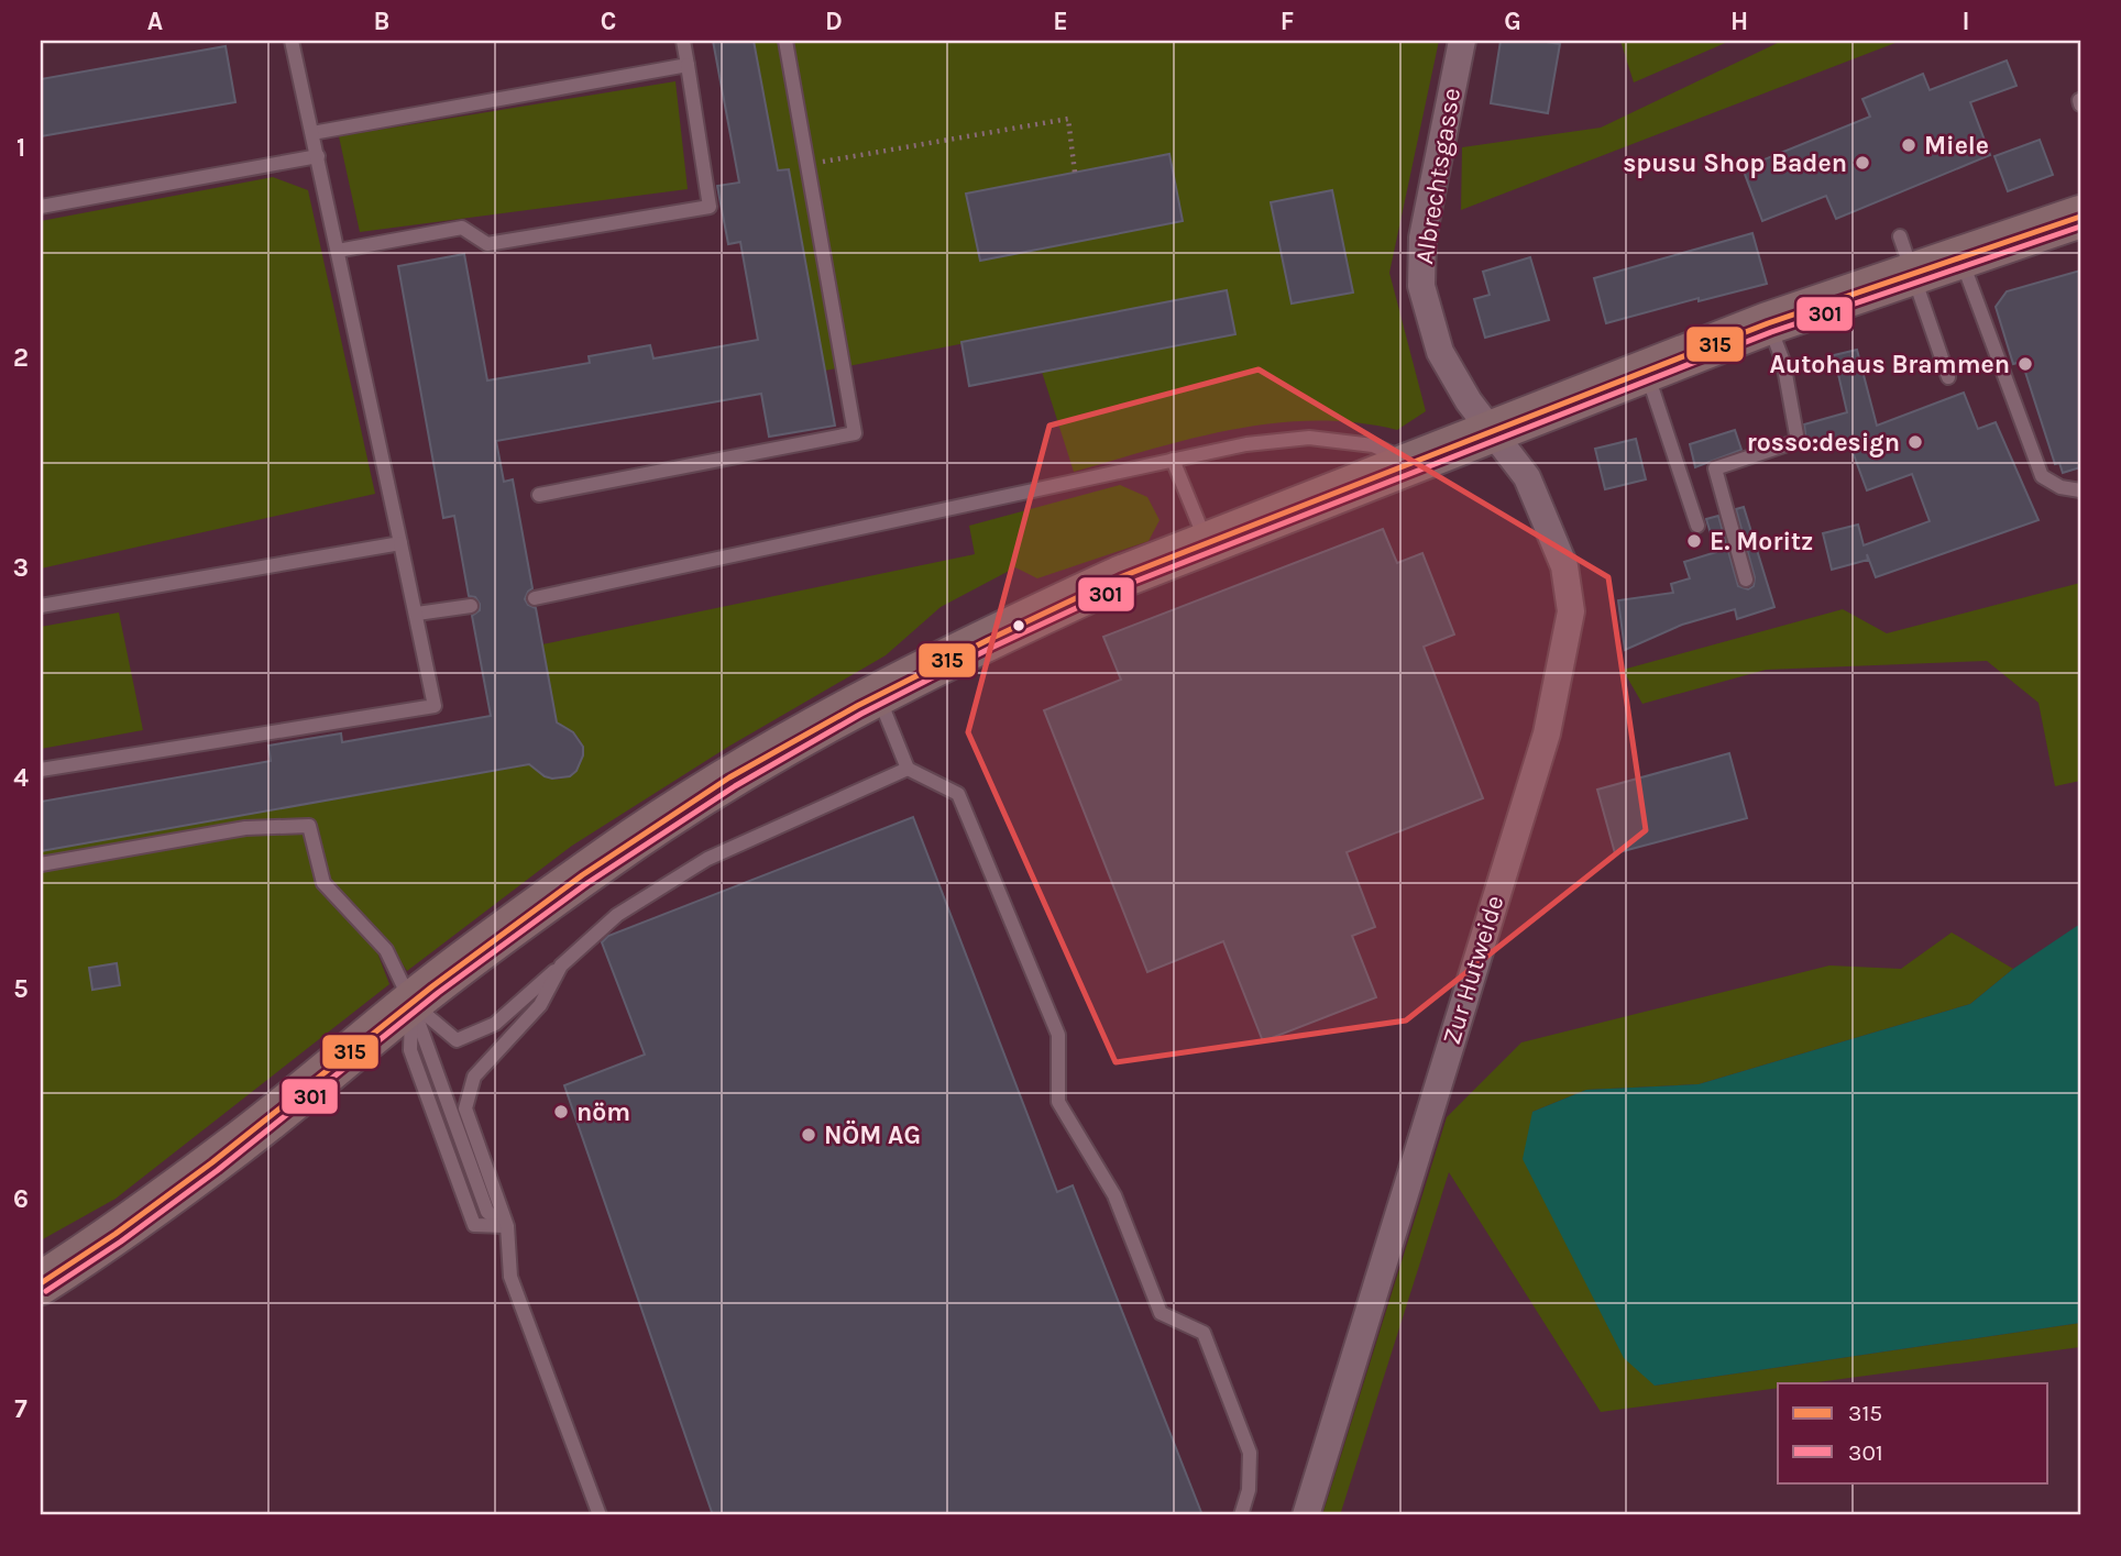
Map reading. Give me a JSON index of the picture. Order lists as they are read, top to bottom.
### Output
{
  "streets": {
    "street": ["Albrechtsgasse", "Zur Hutweide"]
  },
  "crossings": [
    ["Albrechtsgasse", "Zur Hutweide"]
  ],
  "places": [
    "Miele",
    "spusu Shop Baden",
    "Autohaus Brammen",
    "rosso:design",
    "E. Moritz",
    "nöm",
    "NÖM AG"
  ],
  "lines": ["transit line 315", "transit line 301"],
  "legend": ["315", "301"],
  "grid": {
    "columns": [
      "A",
      "B",
      "C",
      "D",
      "E",
      "F",
      "G",
      "H",
      "I"
    ],
    "rows": [
      "1",
      "2",
      "3",
      "4",
      "5",
      "6",
      "7"
    ]
  }
}
